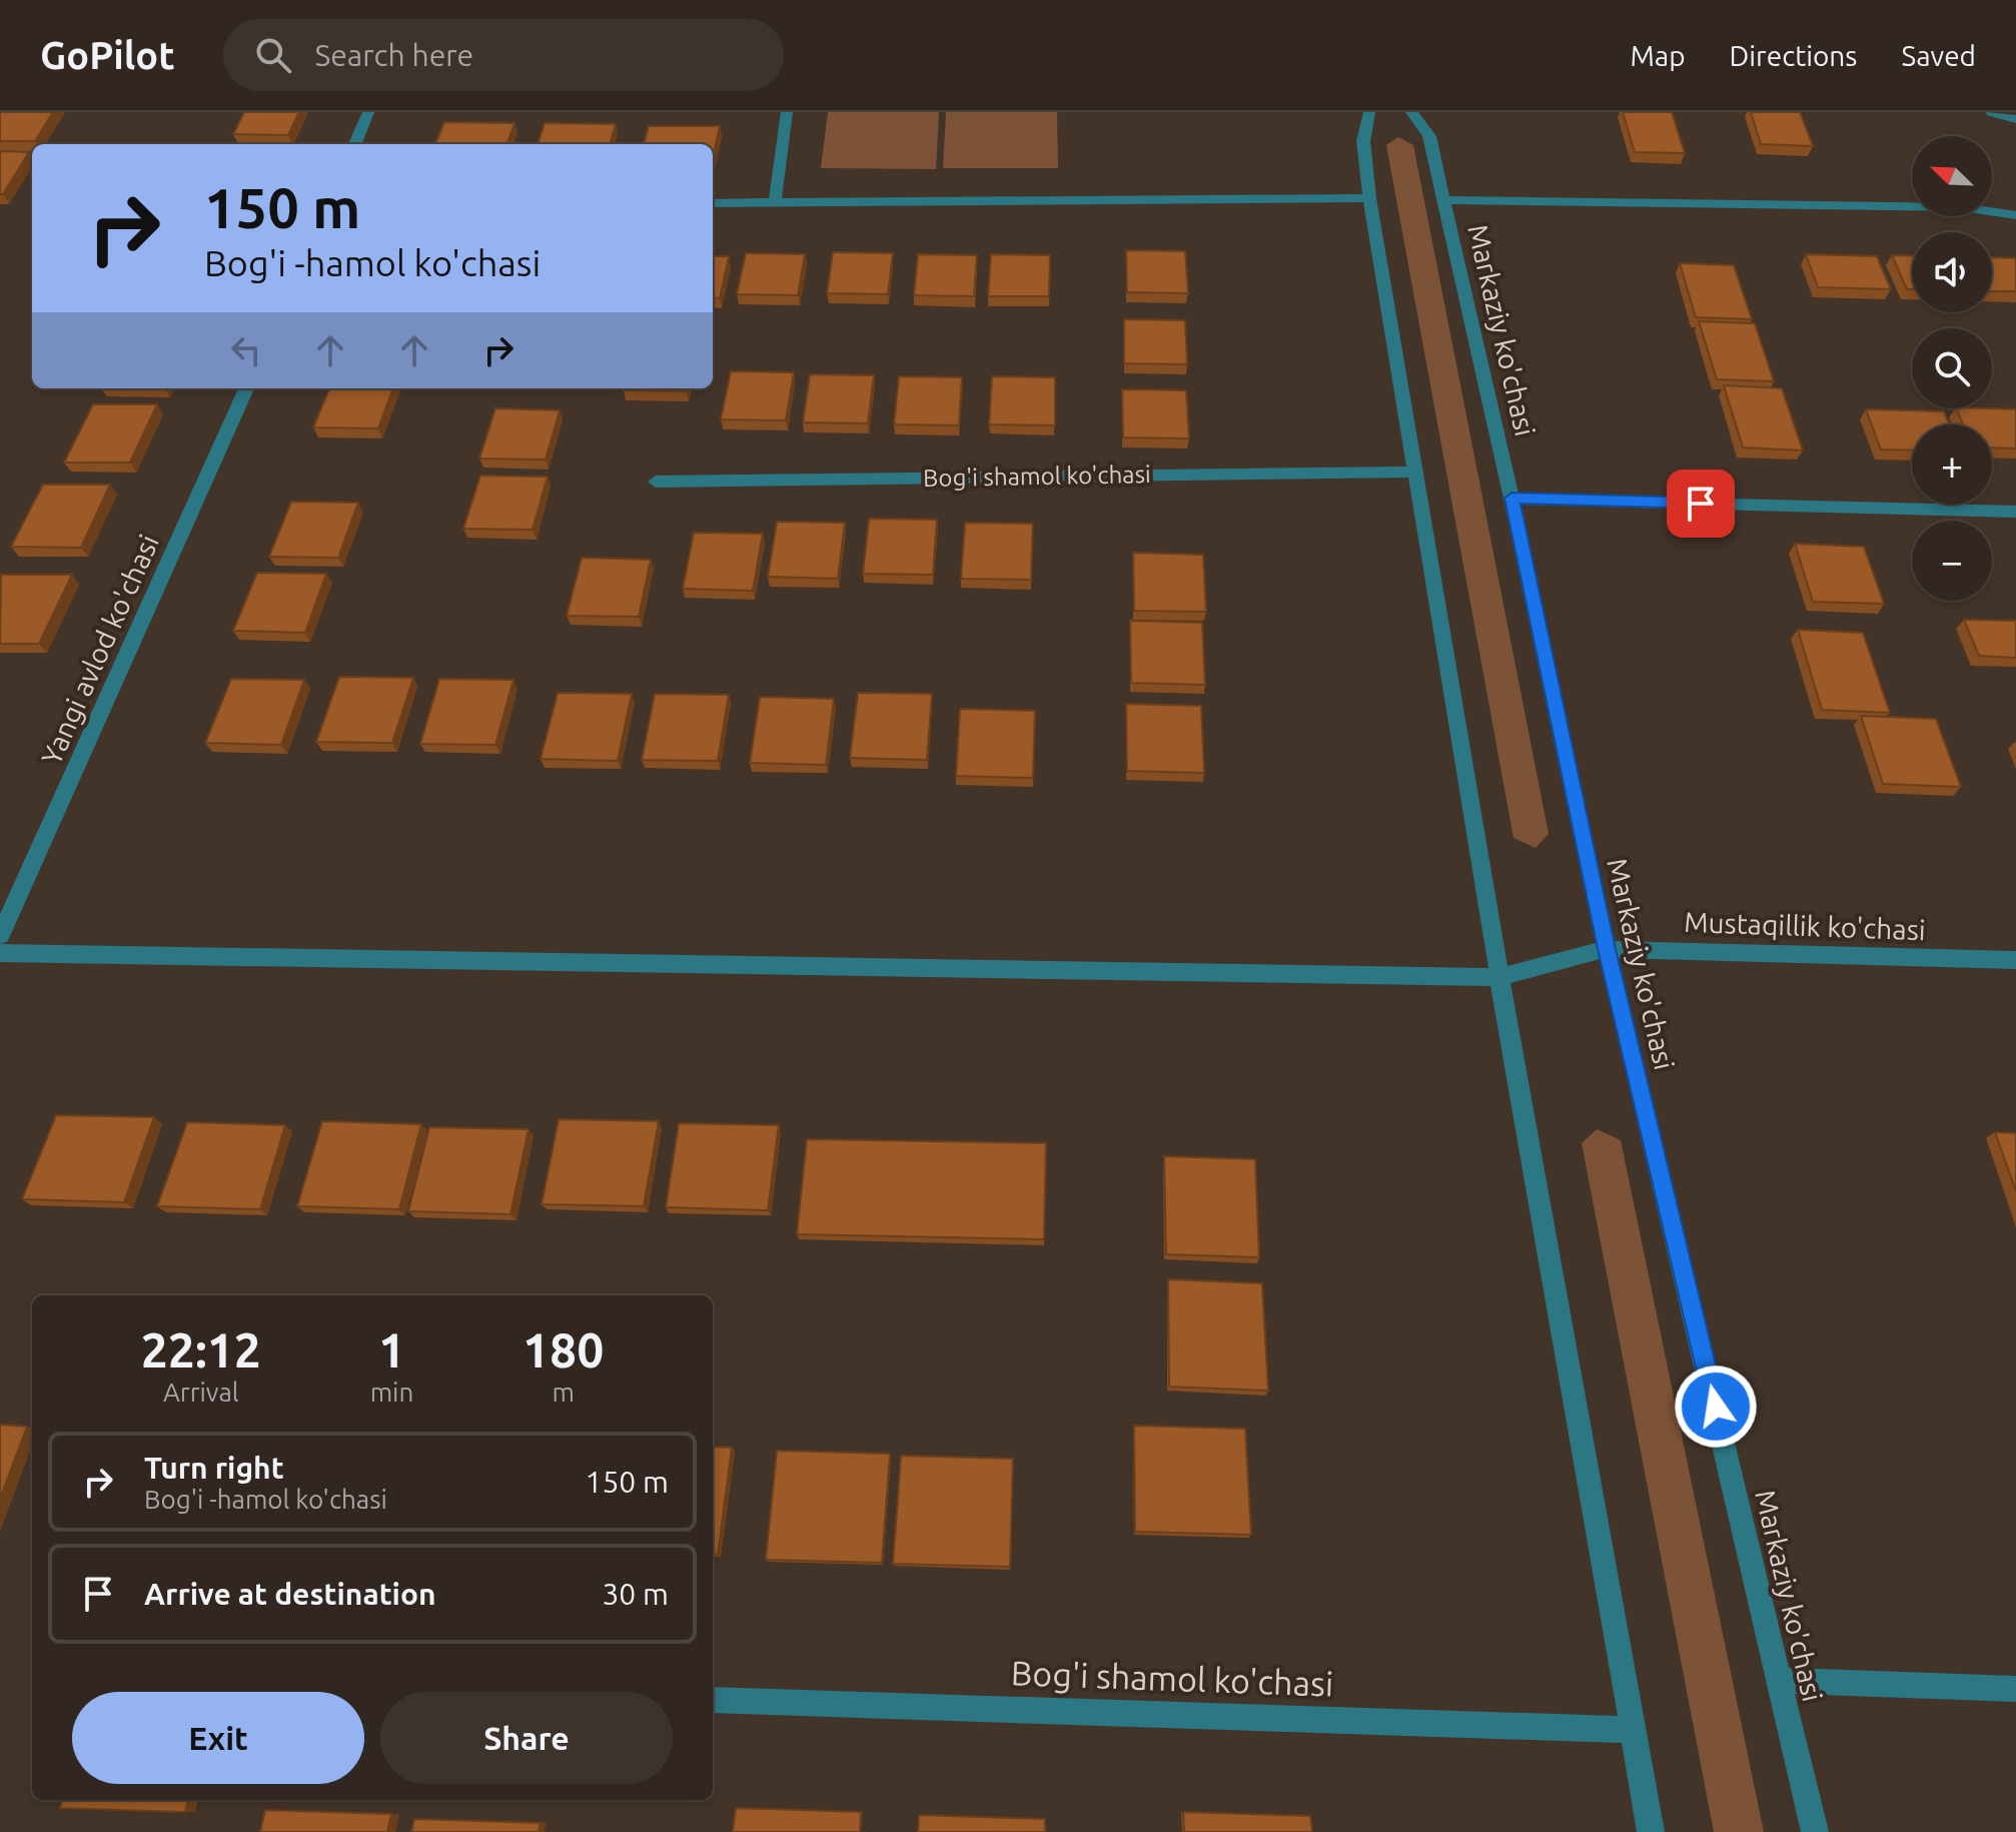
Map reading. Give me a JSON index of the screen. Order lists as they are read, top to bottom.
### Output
{
  "streets": {
    "street": [
      "Markaziy ko'chasi",
      "Bog'i shamol ko'chasi",
      "Yangi avlod ko'chasi",
      "Mustaqillik ko'chasi"
    ]
  },
  "crossings": [
    ["Markaziy ko'chasi", "Mustaqillik ko'chasi"]
  ],
  "north": "top left",
  "page": {
    "header": "GoPilot",
    "search": "Search here",
    "nav": ["Map", "Directions", "Saved"],
    "map_buttons": ["+", "−"],
    "turn": ["150 m", "Bog'i -hamol ko'chasi"],
    "eta": [
      "22:12",
      "Arrival",
      "1",
      "min",
      "180",
      "m"
    ],
    "list": [
      {
        "name": "Turn right",
        "note": "Bog'i -hamol ko'chasi",
        "value": "150 m"
      },
      {
        "name": "Arrive at destination",
        "value": "30 m"
      }
    ],
    "buttons": ["Exit", "Share"]
  }
}
